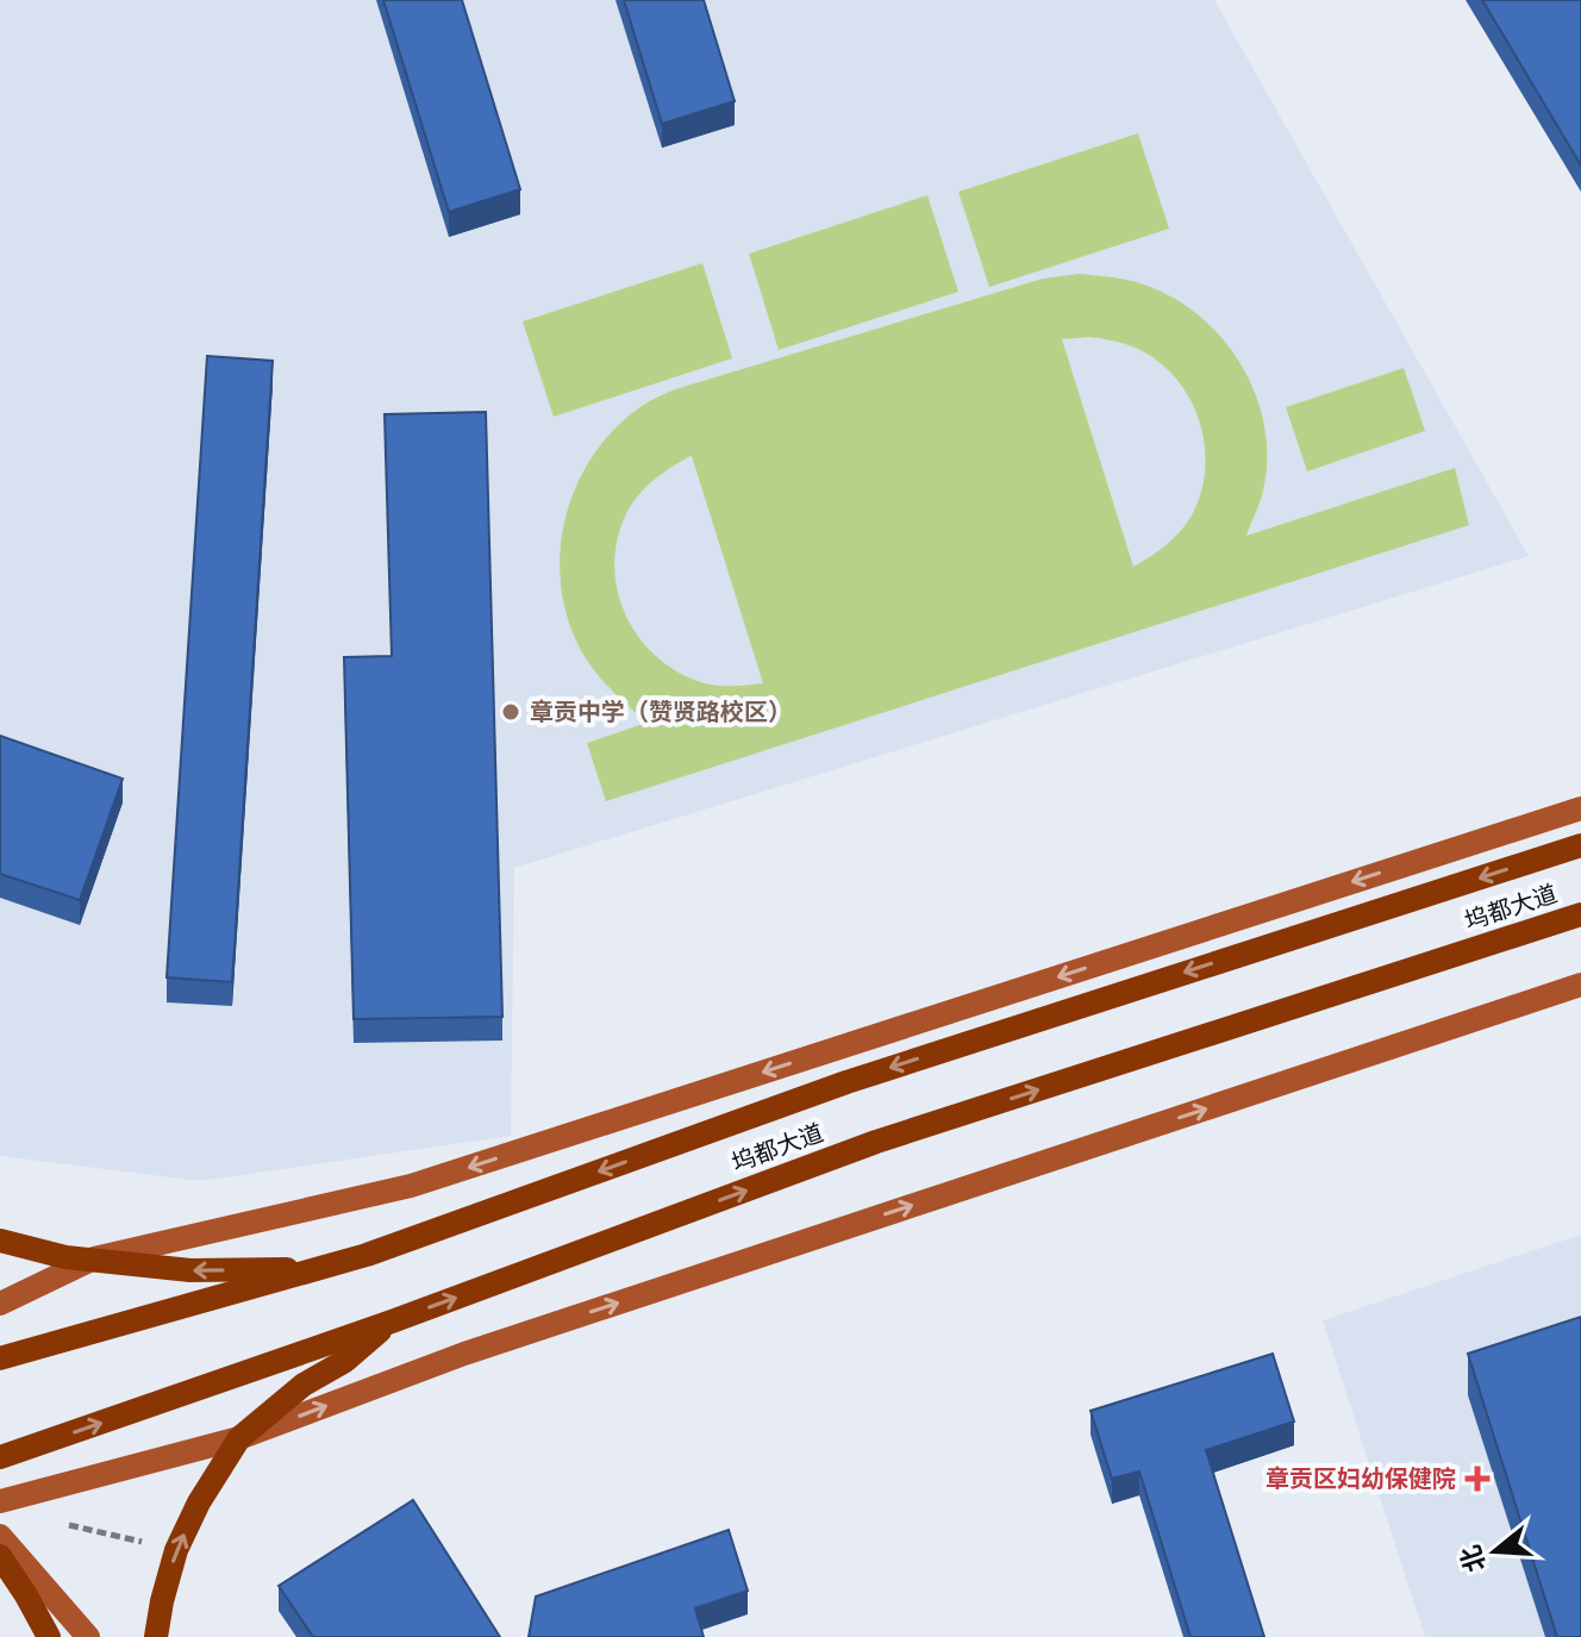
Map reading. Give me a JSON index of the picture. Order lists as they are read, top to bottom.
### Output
{
  "streets": {
    "main road": ["坞都大道"]
  },
  "places": {
    "other": ["章贡中学（赞贤路校区）"],
    "health": ["章贡区妇幼保健院"]
  },
  "north": "left"
}
